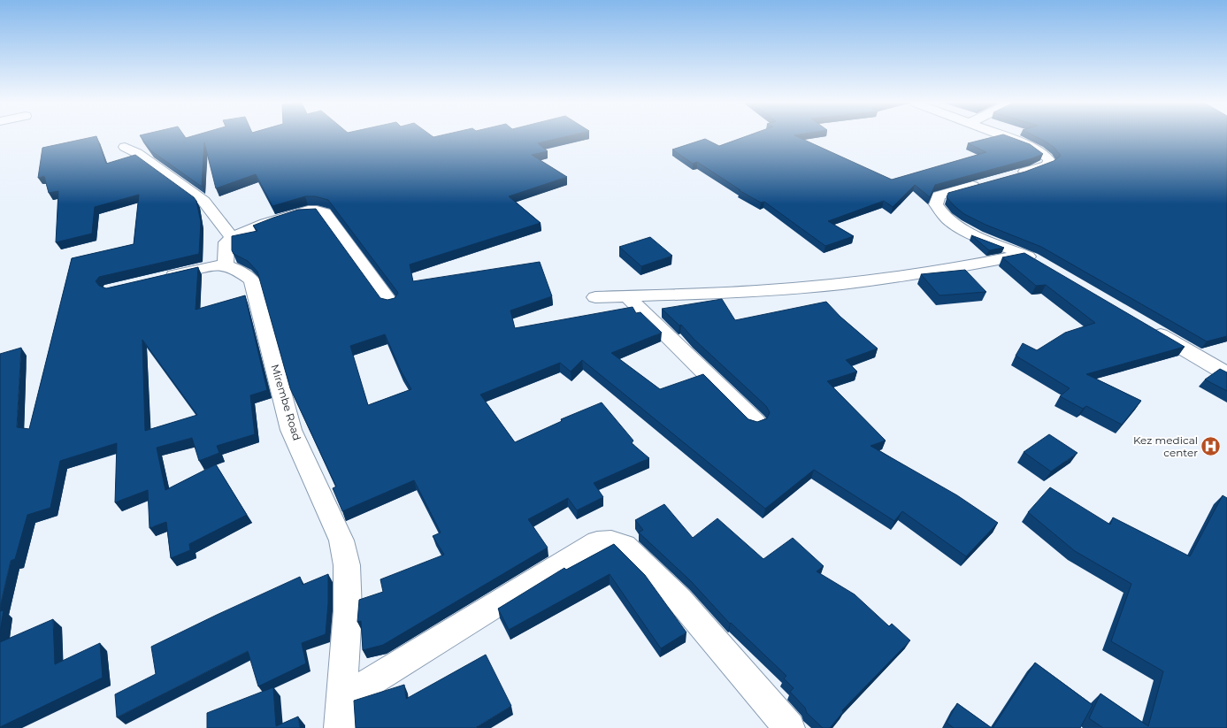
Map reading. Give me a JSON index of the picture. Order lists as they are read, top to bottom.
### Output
{
  "streets": {
    "street": ["Mirembe Road"]
  },
  "places": {
    "hospital": ["Kez medical center"]
  }
}
